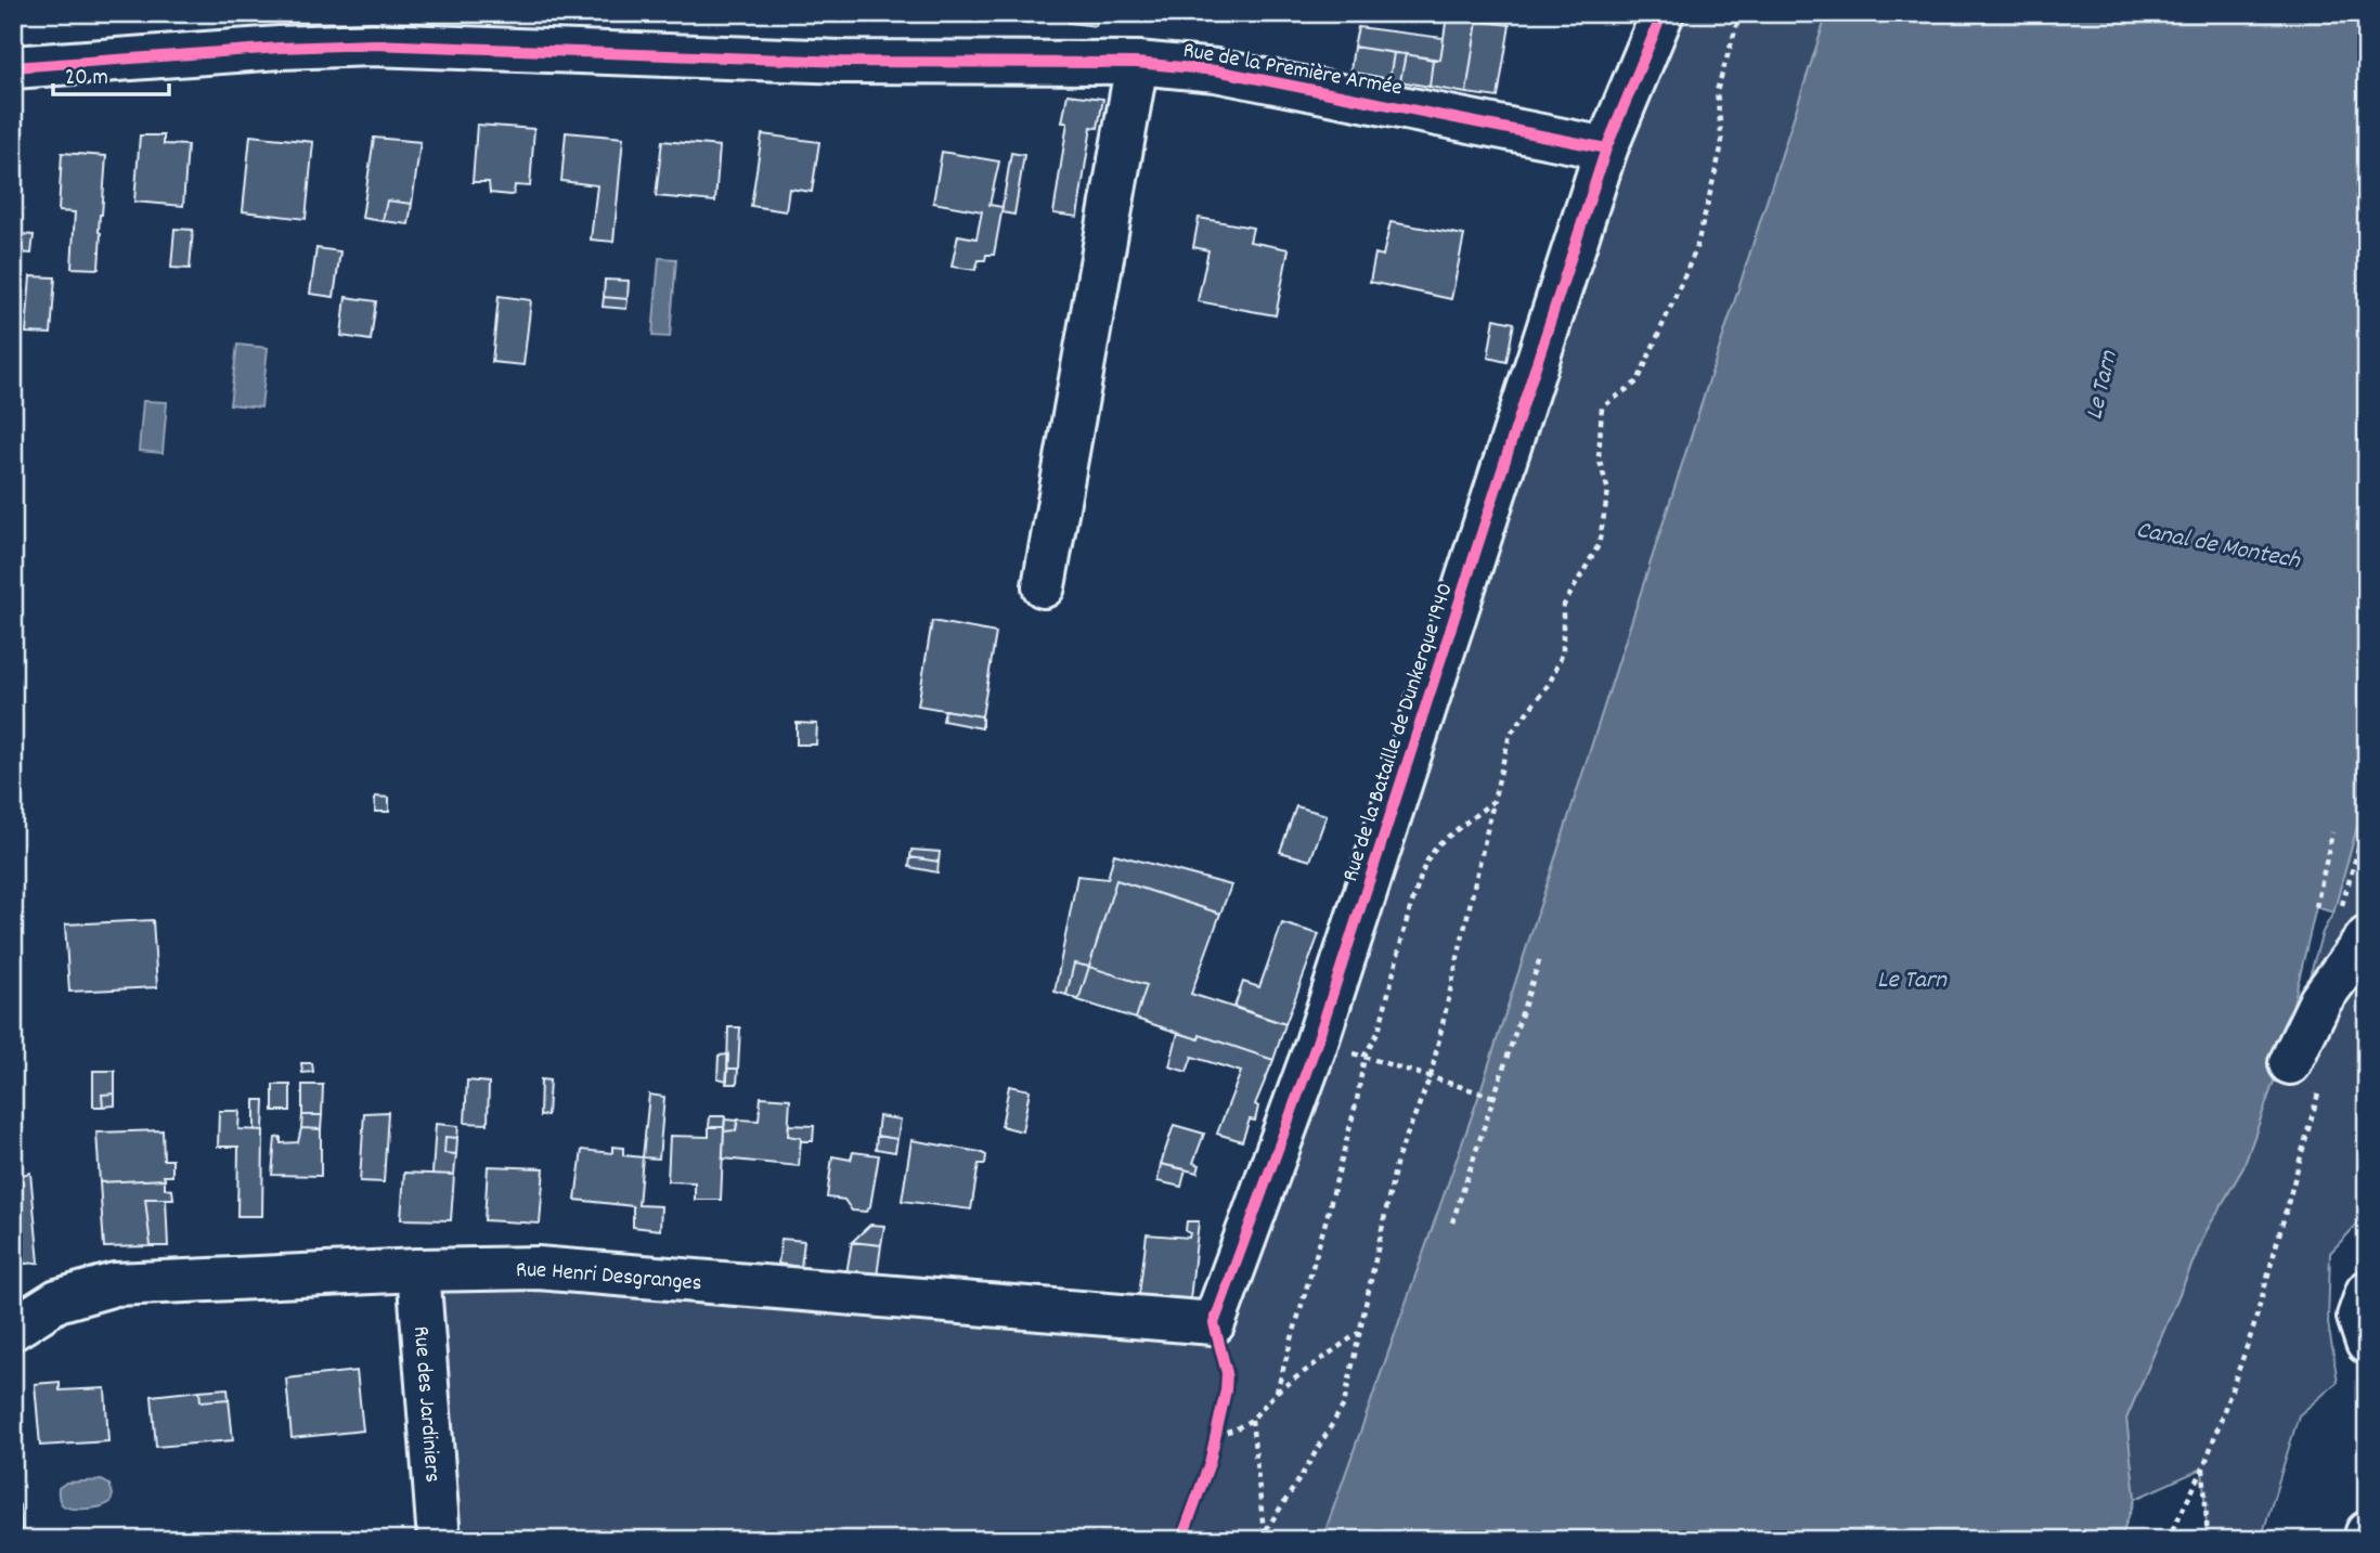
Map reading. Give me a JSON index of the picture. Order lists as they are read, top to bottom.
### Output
{
  "streets": {
    "street": [
      "Rue de la Première Armée",
      "Rue de la Bataille de Dunkerque 1940",
      "Rue Henri Desgranges",
      "Rue des Jardiniers"
    ]
  },
  "crossings": [
    ["Rue de la Première Armée", "Rue de la Bataille de Dunkerque 1940"],
    ["Rue de la Bataille de Dunkerque 1940", "Rue Henri Desgranges"],
    ["Rue Henri Desgranges", "Rue des Jardiniers"]
  ],
  "water": ["Le Tarn", "Canal de Montech"],
  "scale_bar": "20 m"
}
